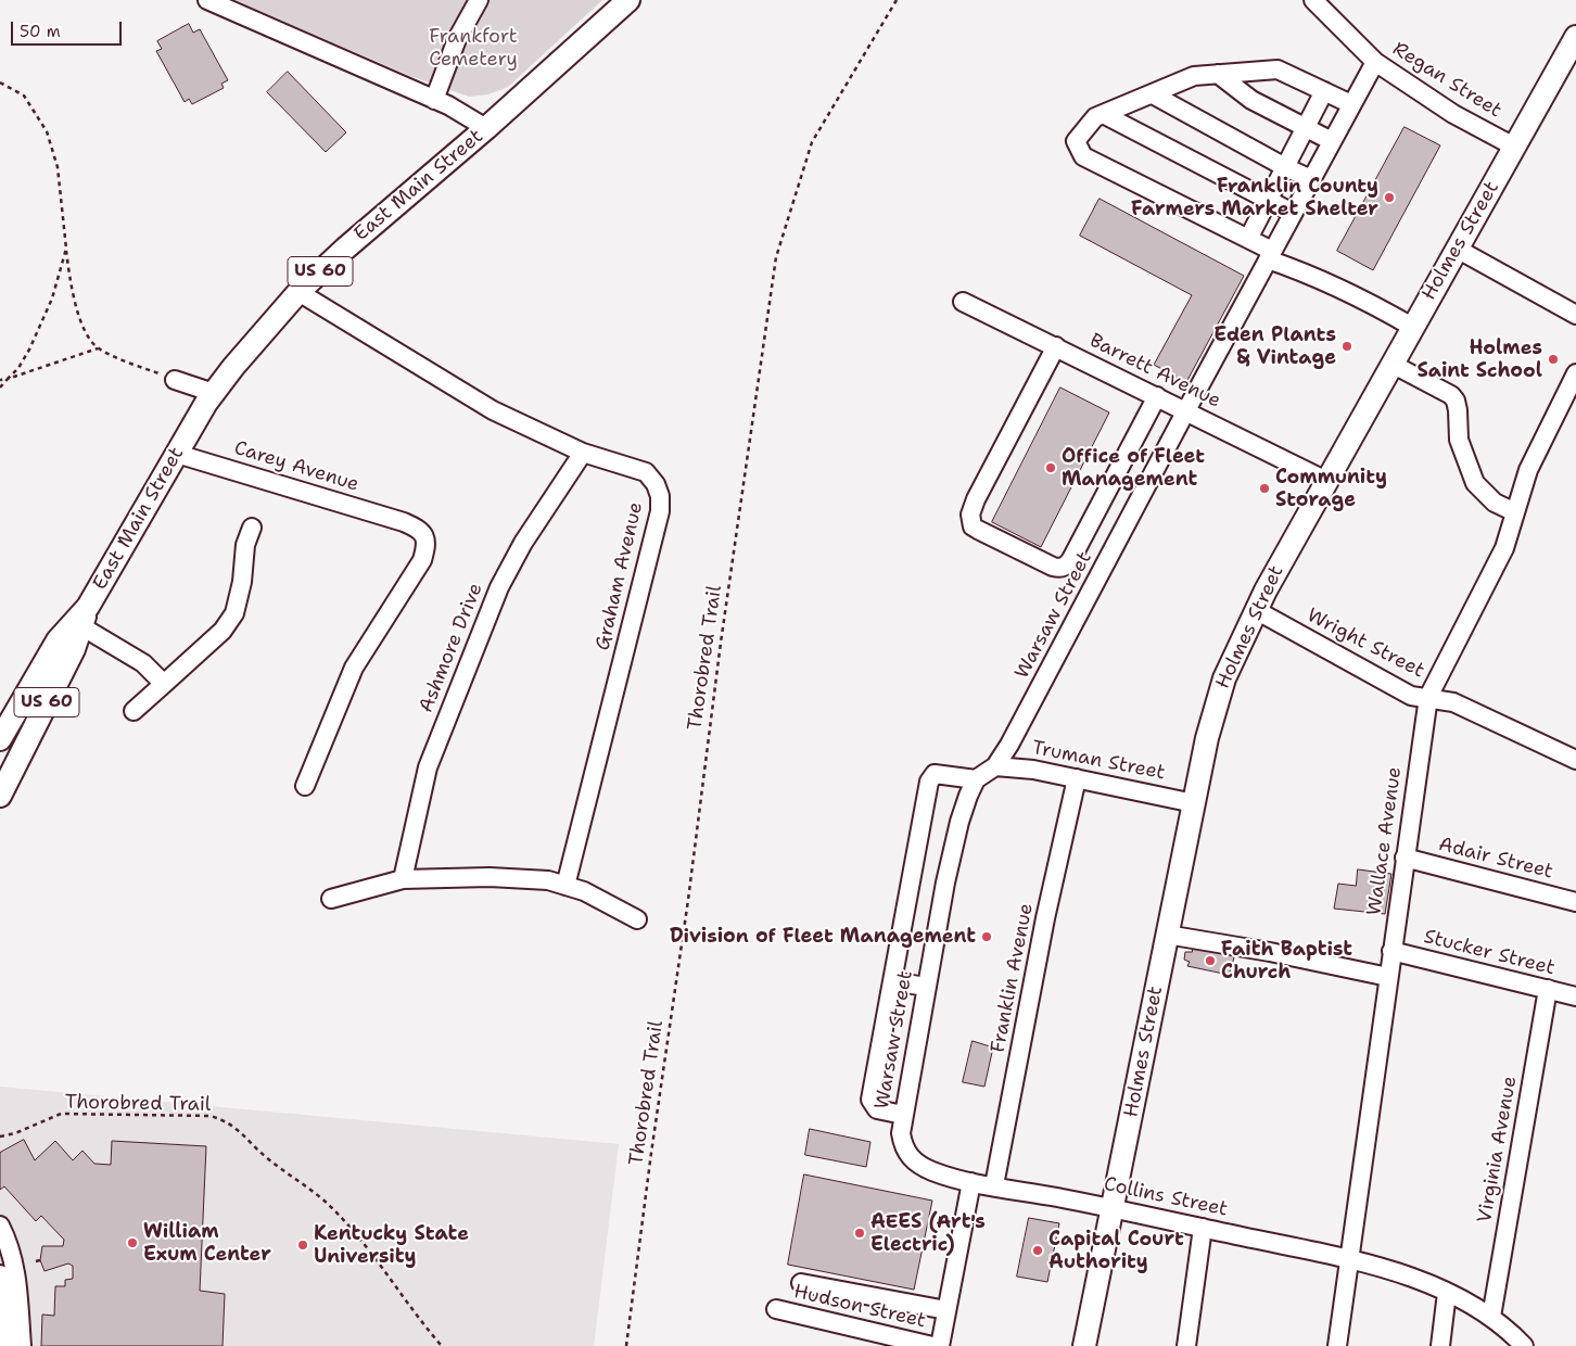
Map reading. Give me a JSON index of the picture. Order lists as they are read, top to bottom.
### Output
{
  "streets": {
    "main road": ["East Main Street", "Holmes Street", "US 60"],
    "street": [
      "Regan Street",
      "Barrett Avenue",
      "Carey Avenue",
      "Graham Avenue",
      "Warsaw Street",
      "Wright Street",
      "Ashmore Drive",
      "Truman Street",
      "Wallace Avenue",
      "Adair Street",
      "Stucker Street",
      "Franklin Avenue",
      "Virginia Avenue",
      "Collins Street",
      "Hudson Street"
    ],
    "path": ["Thorobred Trail"]
  },
  "crossings": [
    ["Regan Street", "Holmes Street"],
    ["Regan Street", "Warsaw Street"],
    ["East Main Street", "Carey Avenue"],
    ["East Main Street", "Graham Avenue"],
    ["Holmes Street", "Barrett Avenue"],
    ["Holmes Street", "Wright Street"],
    ["Holmes Street", "Truman Street"],
    ["Holmes Street", "Collins Street"],
    ["Barrett Avenue", "Warsaw Street"],
    ["Graham Avenue", "Ashmore Drive"],
    ["Warsaw Street", "Truman Street"],
    ["Warsaw Street", "Collins Street"],
    ["Wright Street", "Wallace Avenue"],
    ["Truman Street", "Franklin Avenue"],
    ["Wallace Avenue", "Adair Street"],
    ["Wallace Avenue", "Stucker Street"],
    ["Wallace Avenue", "Collins Street"],
    ["Stucker Street", "Virginia Avenue"],
    ["Franklin Avenue", "Collins Street"],
    ["Virginia Avenue", "Collins Street"]
  ],
  "parks": ["Frankfort Cemetery"],
  "places": [
    "Franklin County Farmers Market Shelter",
    "Eden Plants & Vintage",
    "Holmes Saint School",
    "Office of Fleet Management",
    "Community Storage",
    "Division of Fleet Management",
    "Faith Baptist Church",
    "AEES (Art's Electric)",
    "William Exum Center",
    "Kentucky State University",
    "Capital Court Authority"
  ],
  "scale_bar": "50 m"
}
